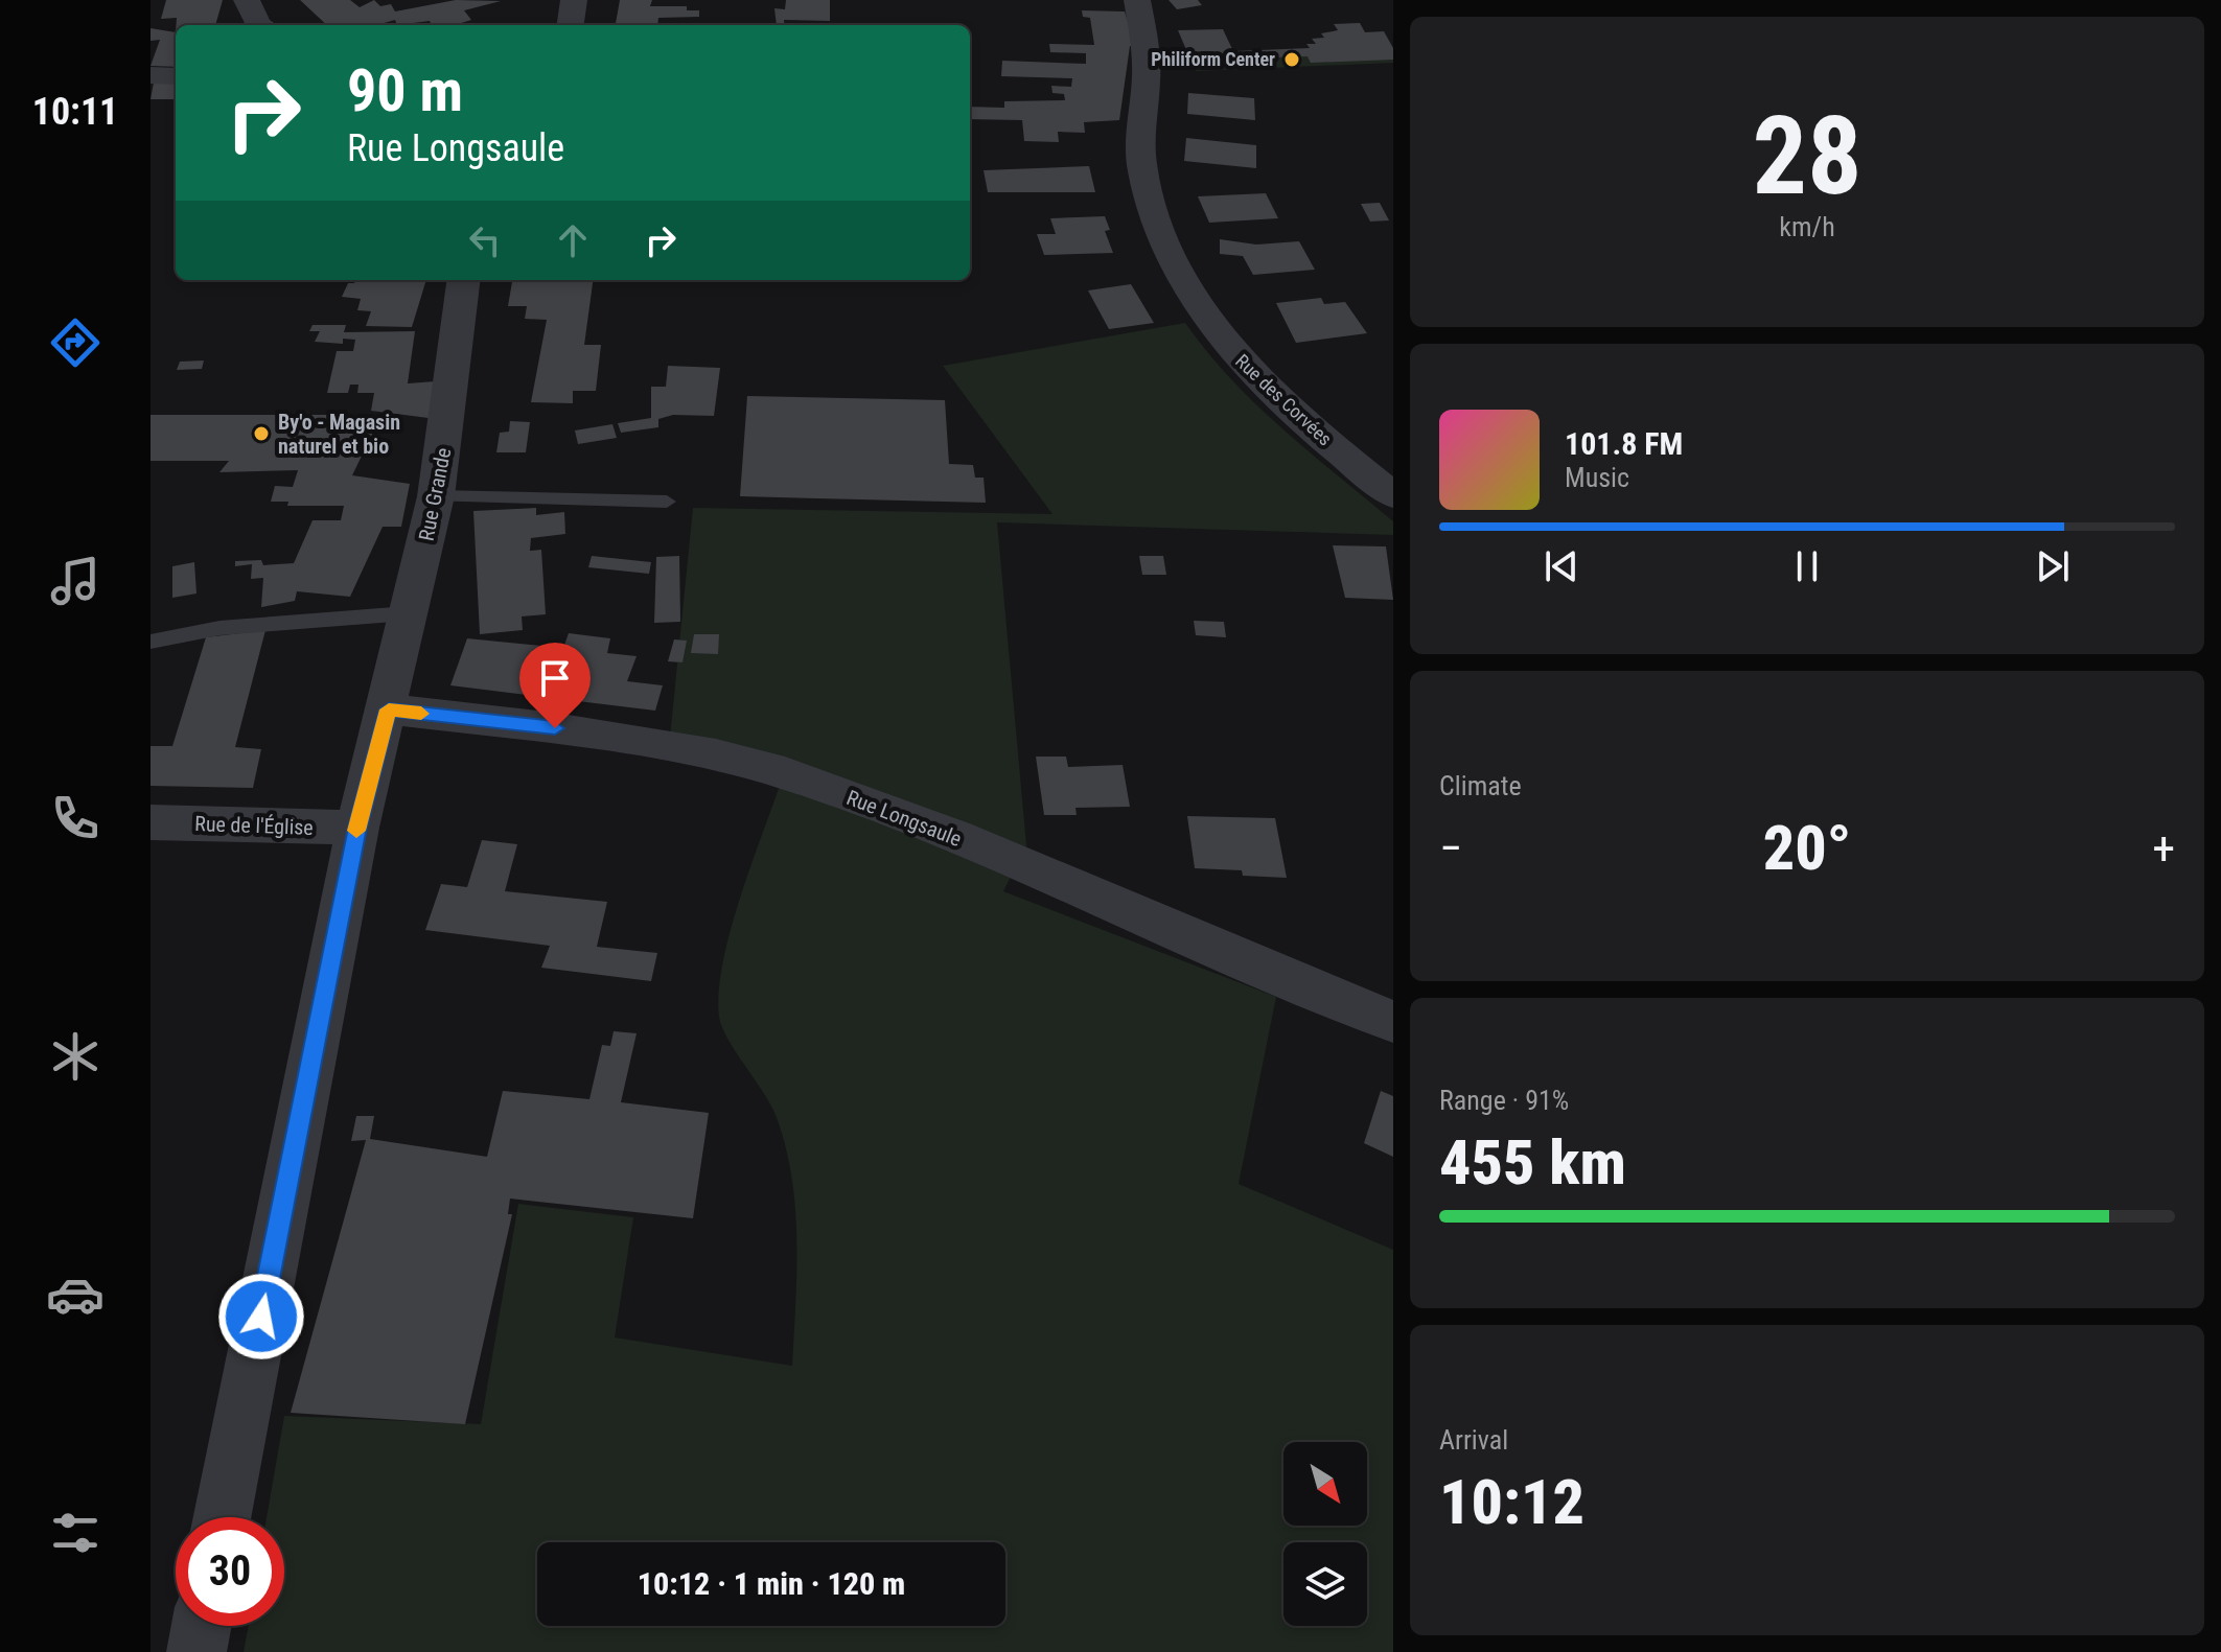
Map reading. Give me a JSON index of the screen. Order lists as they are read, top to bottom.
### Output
{
  "streets": {
    "street": [
      "Rue des Corvées",
      "Rue Grande",
      "Rue Longsaule",
      "Rue de l'Église"
    ]
  },
  "crossings": [
    ["Rue Grande", "Rue Longsaule"],
    ["Rue Grande", "Rue de l'Église"]
  ],
  "places": ["Philiform Center", "By'o - Magasin naturel et bio"],
  "north": "bottom right",
  "page": {
    "tabs": "10:11",
    "tile": [
      ["28", "km/h"],
      "Climate",
      ["Range · 91%", "455 km"],
      ["Arrival", "10:12"]
    ],
    "turn": ["90 m", "Rue Longsaule"],
    "song": ["101.8 FM", "Music"],
    "heat": ["−", "20°", "+"],
    "limit": "30",
    "trip": "10:12 · 1 min · 120 m"
  }
}
